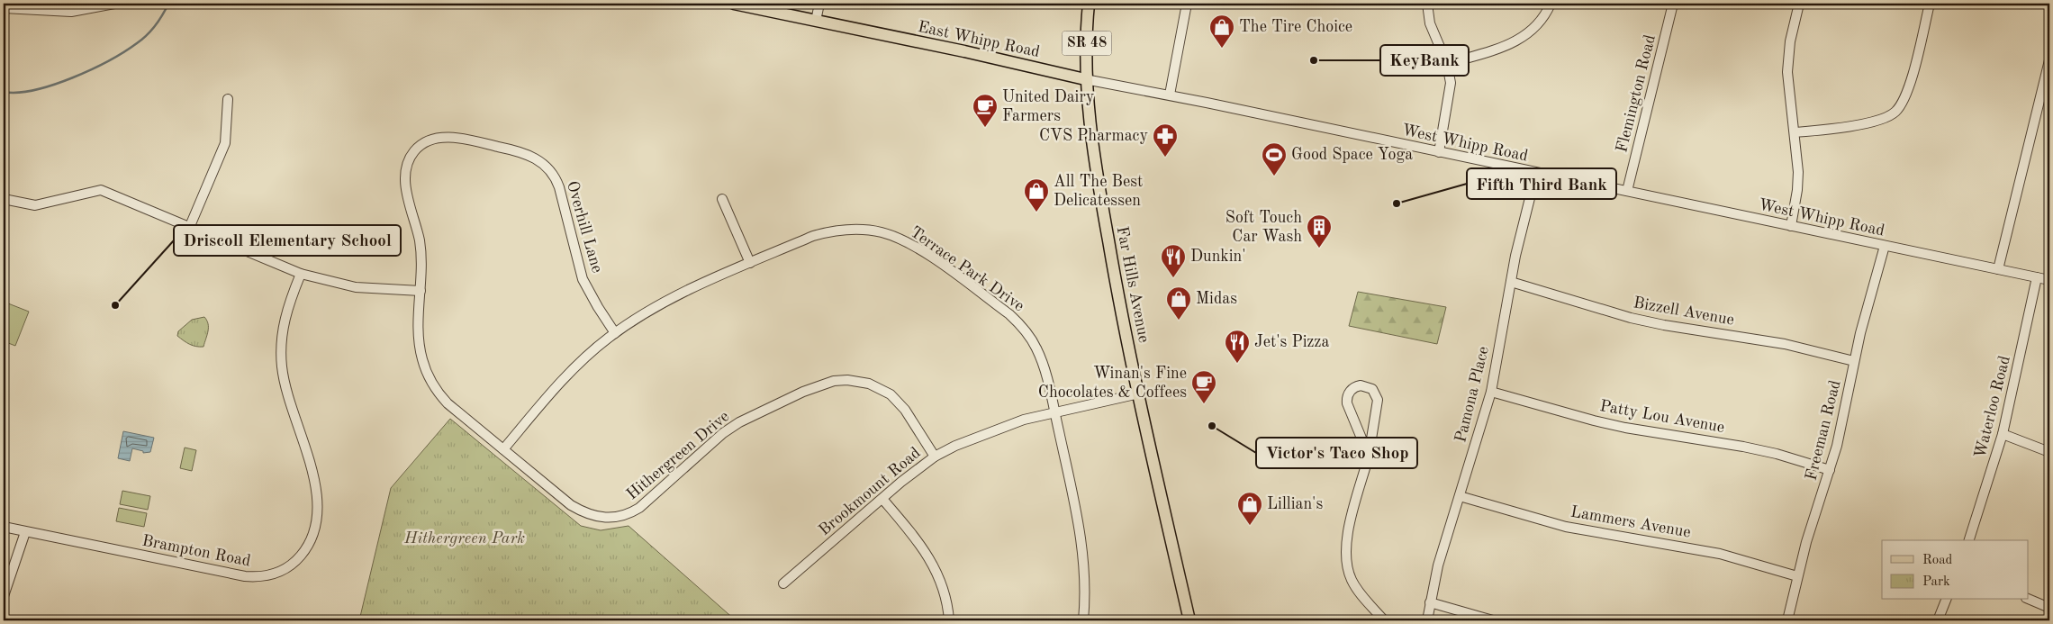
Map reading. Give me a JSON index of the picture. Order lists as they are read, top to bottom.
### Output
{
  "streets": {
    "main road": ["East Whipp Road", "SR 48", "Far Hills Avenue"],
    "street": [
      "Flemington Road",
      "West Whipp Road",
      "Overhill Lane",
      "Terrace Park Drive",
      "Bizzell Avenue",
      "Pamona Place",
      "Waterloo Road",
      "Patty Lou Avenue",
      "Freeman Road",
      "Hithergreen Drive",
      "Brookmount Road",
      "Lammers Avenue",
      "Brampton Road"
    ]
  },
  "crossings": [
    ["East Whipp Road", "West Whipp Road"],
    ["East Whipp Road", "Far Hills Avenue"],
    ["Flemington Road", "West Whipp Road"],
    ["West Whipp Road", "Far Hills Avenue"],
    ["West Whipp Road", "Pamona Place"],
    ["West Whipp Road", "Waterloo Road"],
    ["West Whipp Road", "Freeman Road"],
    ["Overhill Lane", "Terrace Park Drive"],
    ["Overhill Lane", "Hithergreen Drive"],
    ["Terrace Park Drive", "Hithergreen Drive"],
    ["Terrace Park Drive", "Brookmount Road"],
    ["Far Hills Avenue", "Brookmount Road"],
    ["Bizzell Avenue", "Pamona Place"],
    ["Bizzell Avenue", "Freeman Road"],
    ["Pamona Place", "Patty Lou Avenue"],
    ["Pamona Place", "Lammers Avenue"],
    ["Patty Lou Avenue", "Freeman Road"],
    ["Freeman Road", "Lammers Avenue"],
    ["Hithergreen Drive", "Brookmount Road"]
  ],
  "parks": ["Hithergreen Park"],
  "places": {
    "shop": [
      "The Tire Choice",
      "All The Best Delicatessen",
      "Midas",
      "Lillian's"
    ],
    "other": [
      "KeyBank",
      "Fifth Third Bank",
      "Driscoll Elementary School",
      "Victor's Taco Shop"
    ],
    "cafe": ["United Dairy Farmers", "Winan's Fine Chocolates & Coffees"],
    "pharmacy": ["CVS Pharmacy"],
    "sports": ["Good Space Yoga"],
    "building": ["Soft Touch Car Wash"],
    "restaurant": ["Dunkin'", "Jet's Pizza"]
  },
  "legend": ["Road", "Park"]
}
